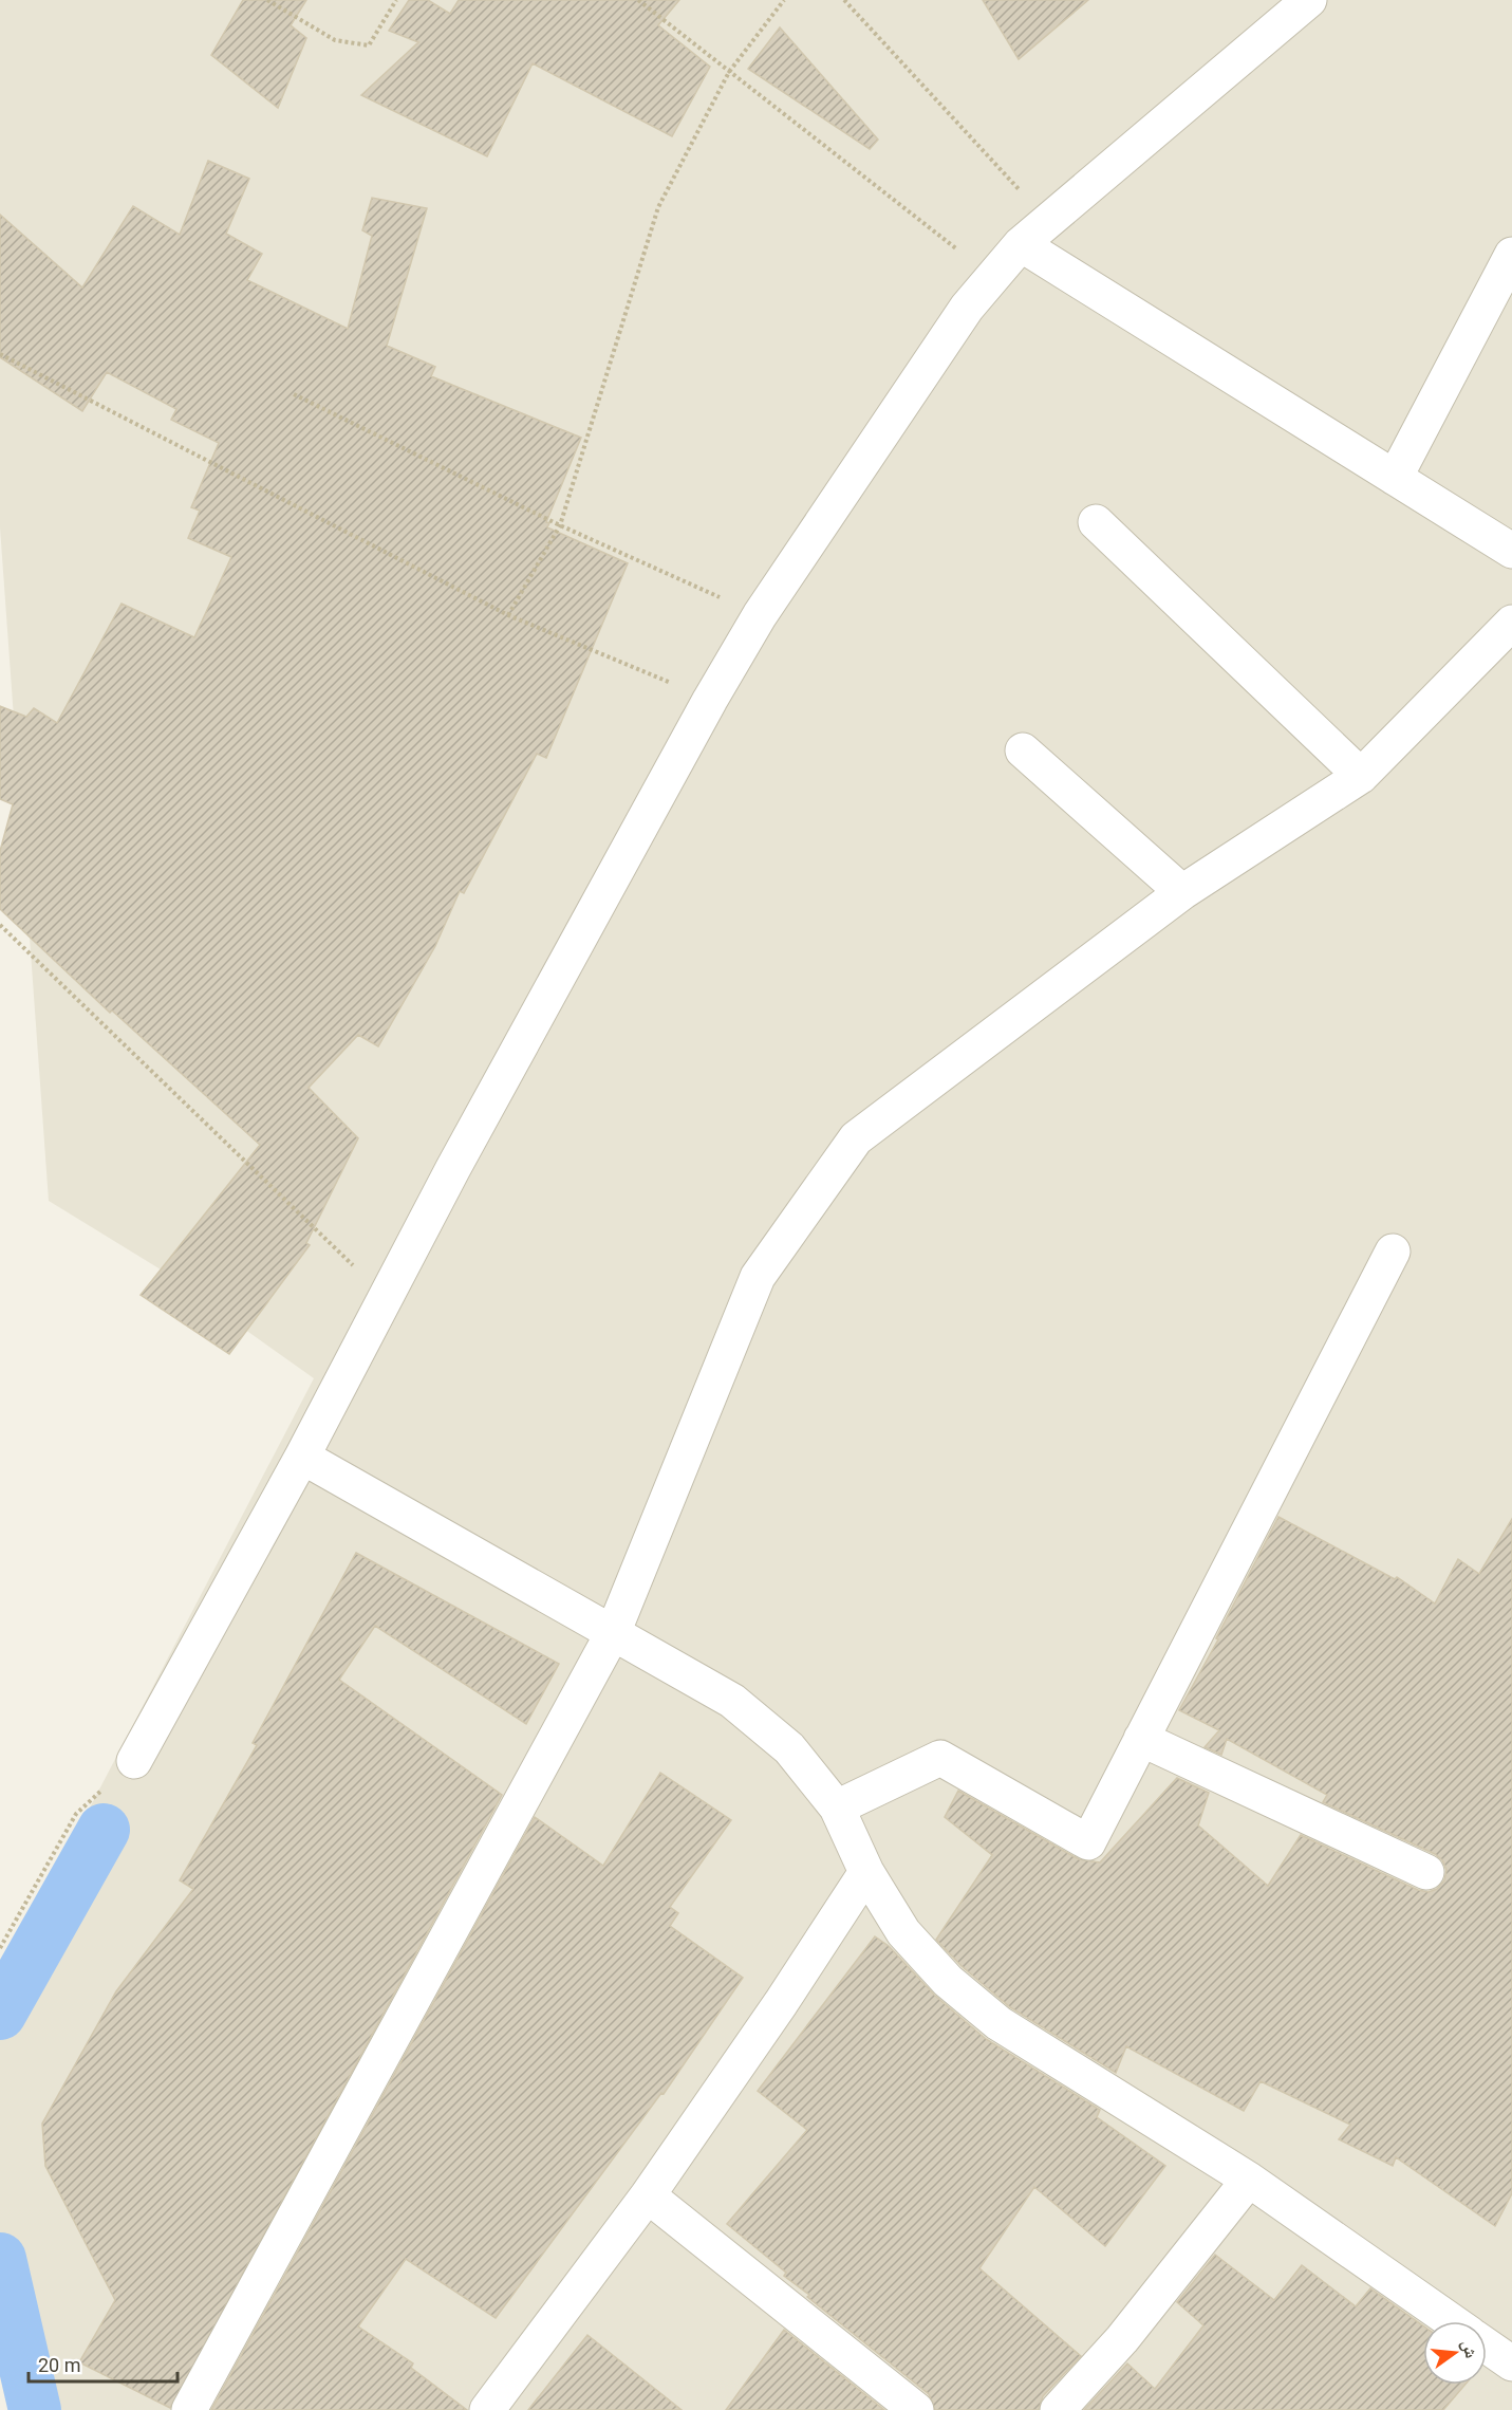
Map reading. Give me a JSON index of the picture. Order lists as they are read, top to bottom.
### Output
{
  "scale_bar": "20 m",
  "north": "right"
}
